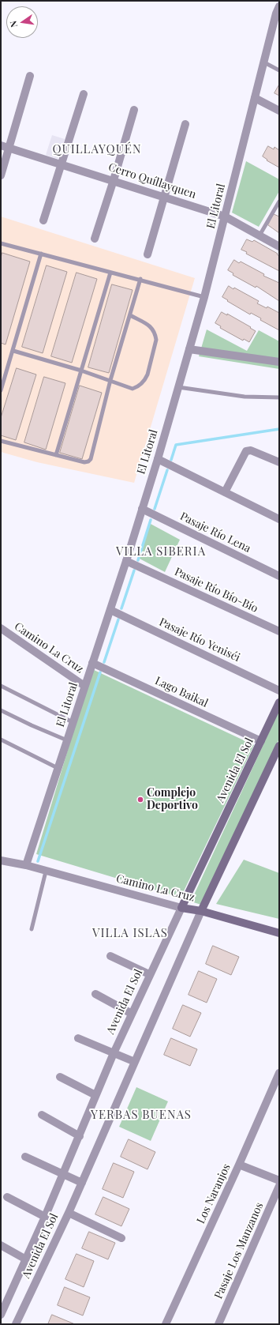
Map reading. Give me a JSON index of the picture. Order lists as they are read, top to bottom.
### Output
{
  "streets": {
    "main road": ["Camino La Cruz", "Avenida El Sol"],
    "street": [
      "Cerro Quíllayquen",
      "El Litoral",
      "Pasaje Río Lena",
      "Pasaje Río Bío-Bío",
      "Pasaje Río Yeniséi",
      "Lago Baikal",
      "Los Naranjos",
      "Pasaje Los Manzanos"
    ]
  },
  "crossings": [
    ["Cerro Quíllayquen", "El Litoral"],
    ["El Litoral", "Pasaje Río Lena"],
    ["El Litoral", "Pasaje Río Bío-Bío"],
    ["El Litoral", "Pasaje Río Yeniséi"],
    ["El Litoral", "Camino La Cruz"],
    ["El Litoral", "Lago Baikal"],
    ["Camino La Cruz", "Avenida El Sol"],
    ["Lago Baikal", "Avenida El Sol"]
  ],
  "districts": [
    "QUILLAYQUÉN",
    "VILLA SIBERIA",
    "VILLA ISLAS",
    "YERBAS BUENAS"
  ],
  "places": ["Complejo Deportivo"],
  "north": "left"
}
